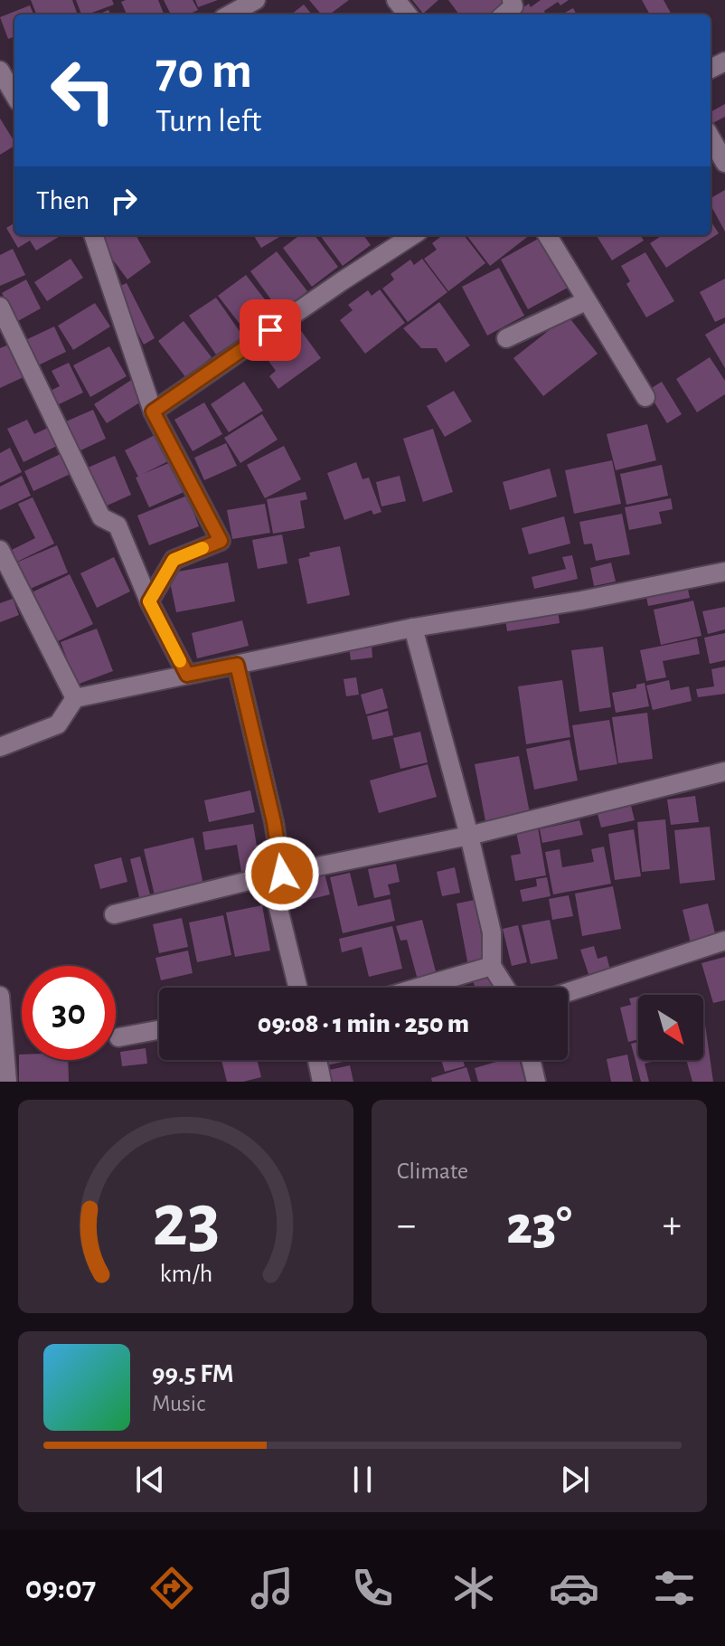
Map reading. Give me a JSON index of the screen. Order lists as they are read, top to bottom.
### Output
{
  "north": "bottom right",
  "page": {
    "turn": ["70 m", "Turn left"],
    "then": "Then",
    "limit": "30",
    "trip": "09:08 · 1 min · 250 m",
    "tile": "Climate",
    "heat": ["−", "23°", "+"],
    "song": ["99.5 FM", "Music"],
    "tabs": "09:07",
    "gauge": ["23", "km/h"]
  }
}
